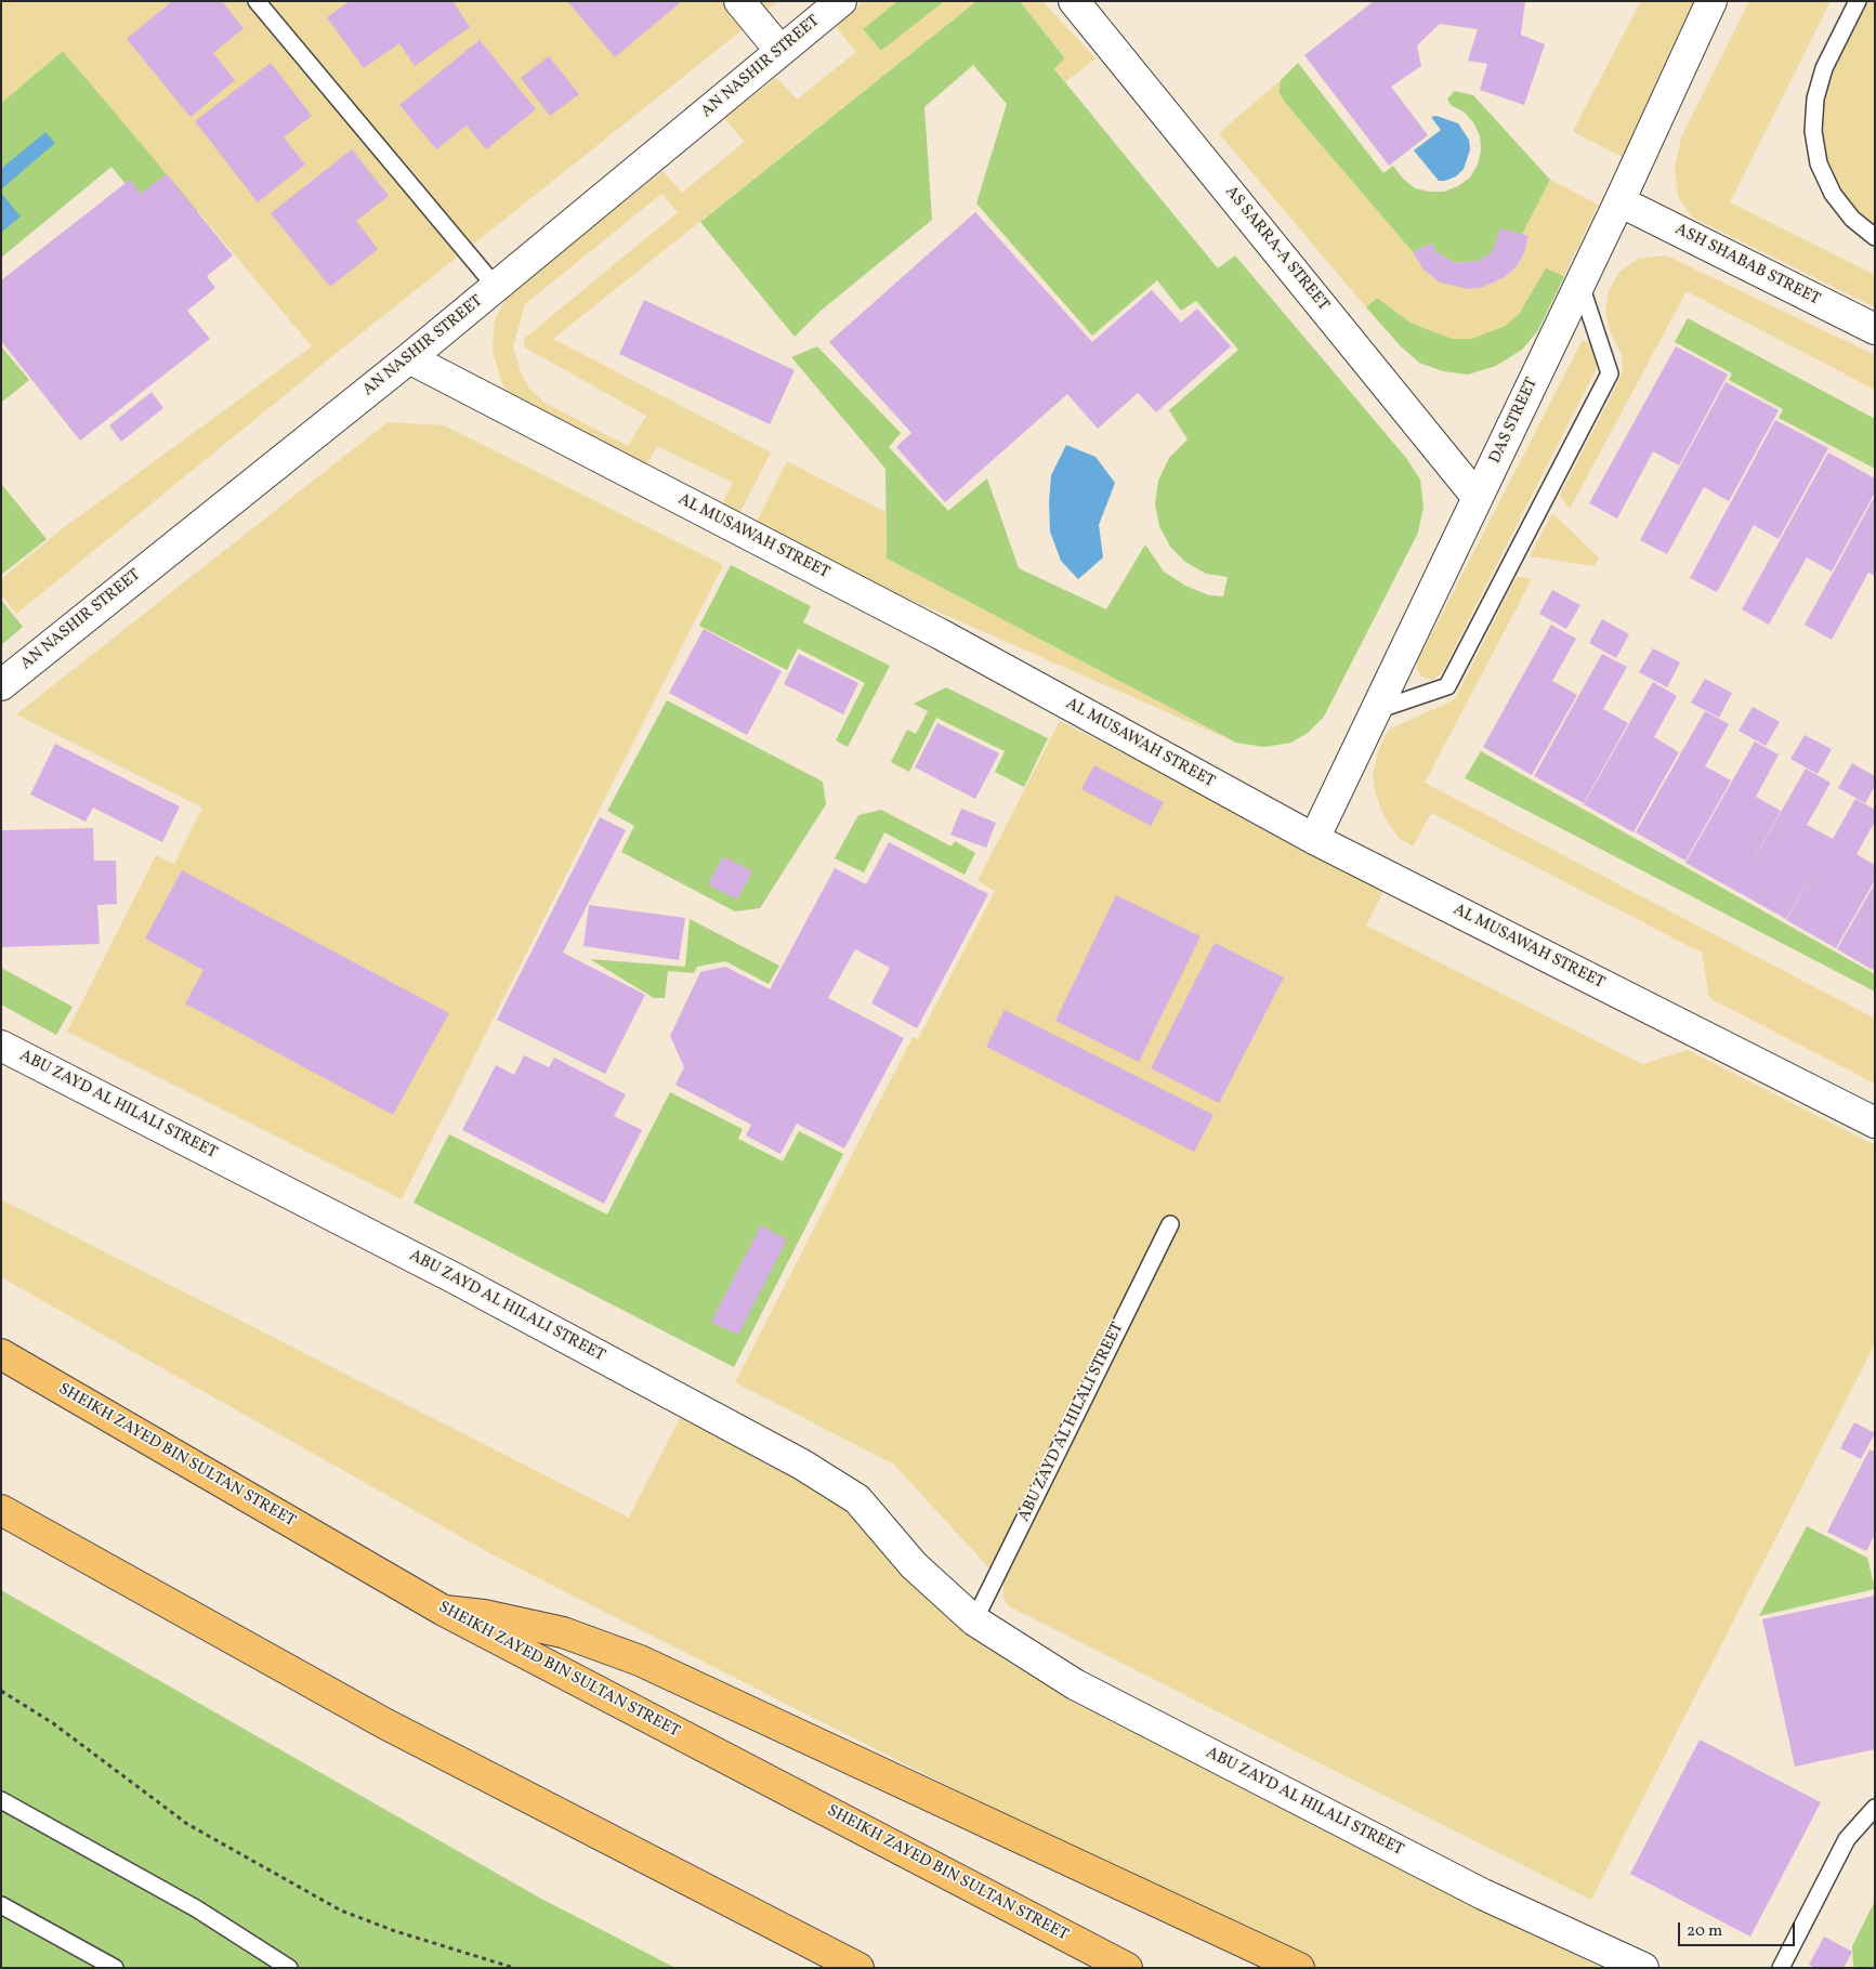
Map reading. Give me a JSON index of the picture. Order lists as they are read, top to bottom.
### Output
{
  "streets": {
    "main road": ["SHEIKH ZAYED BIN SULTAN STREET"],
    "street": [
      "AN NASHIR STREET",
      "AS SARRA-A STREET",
      "ASH SHABAB STREET",
      "DAS STREET",
      "AL MUSAWAH STREET",
      "ABU ZAYD AL HILALI STREET"
    ]
  },
  "crossings": [
    ["AN NASHIR STREET", "AL MUSAWAH STREET"],
    ["AS SARRA-A STREET", "DAS STREET"],
    ["ASH SHABAB STREET", "DAS STREET"],
    ["DAS STREET", "AL MUSAWAH STREET"]
  ],
  "scale_bar": "20 m"
}
